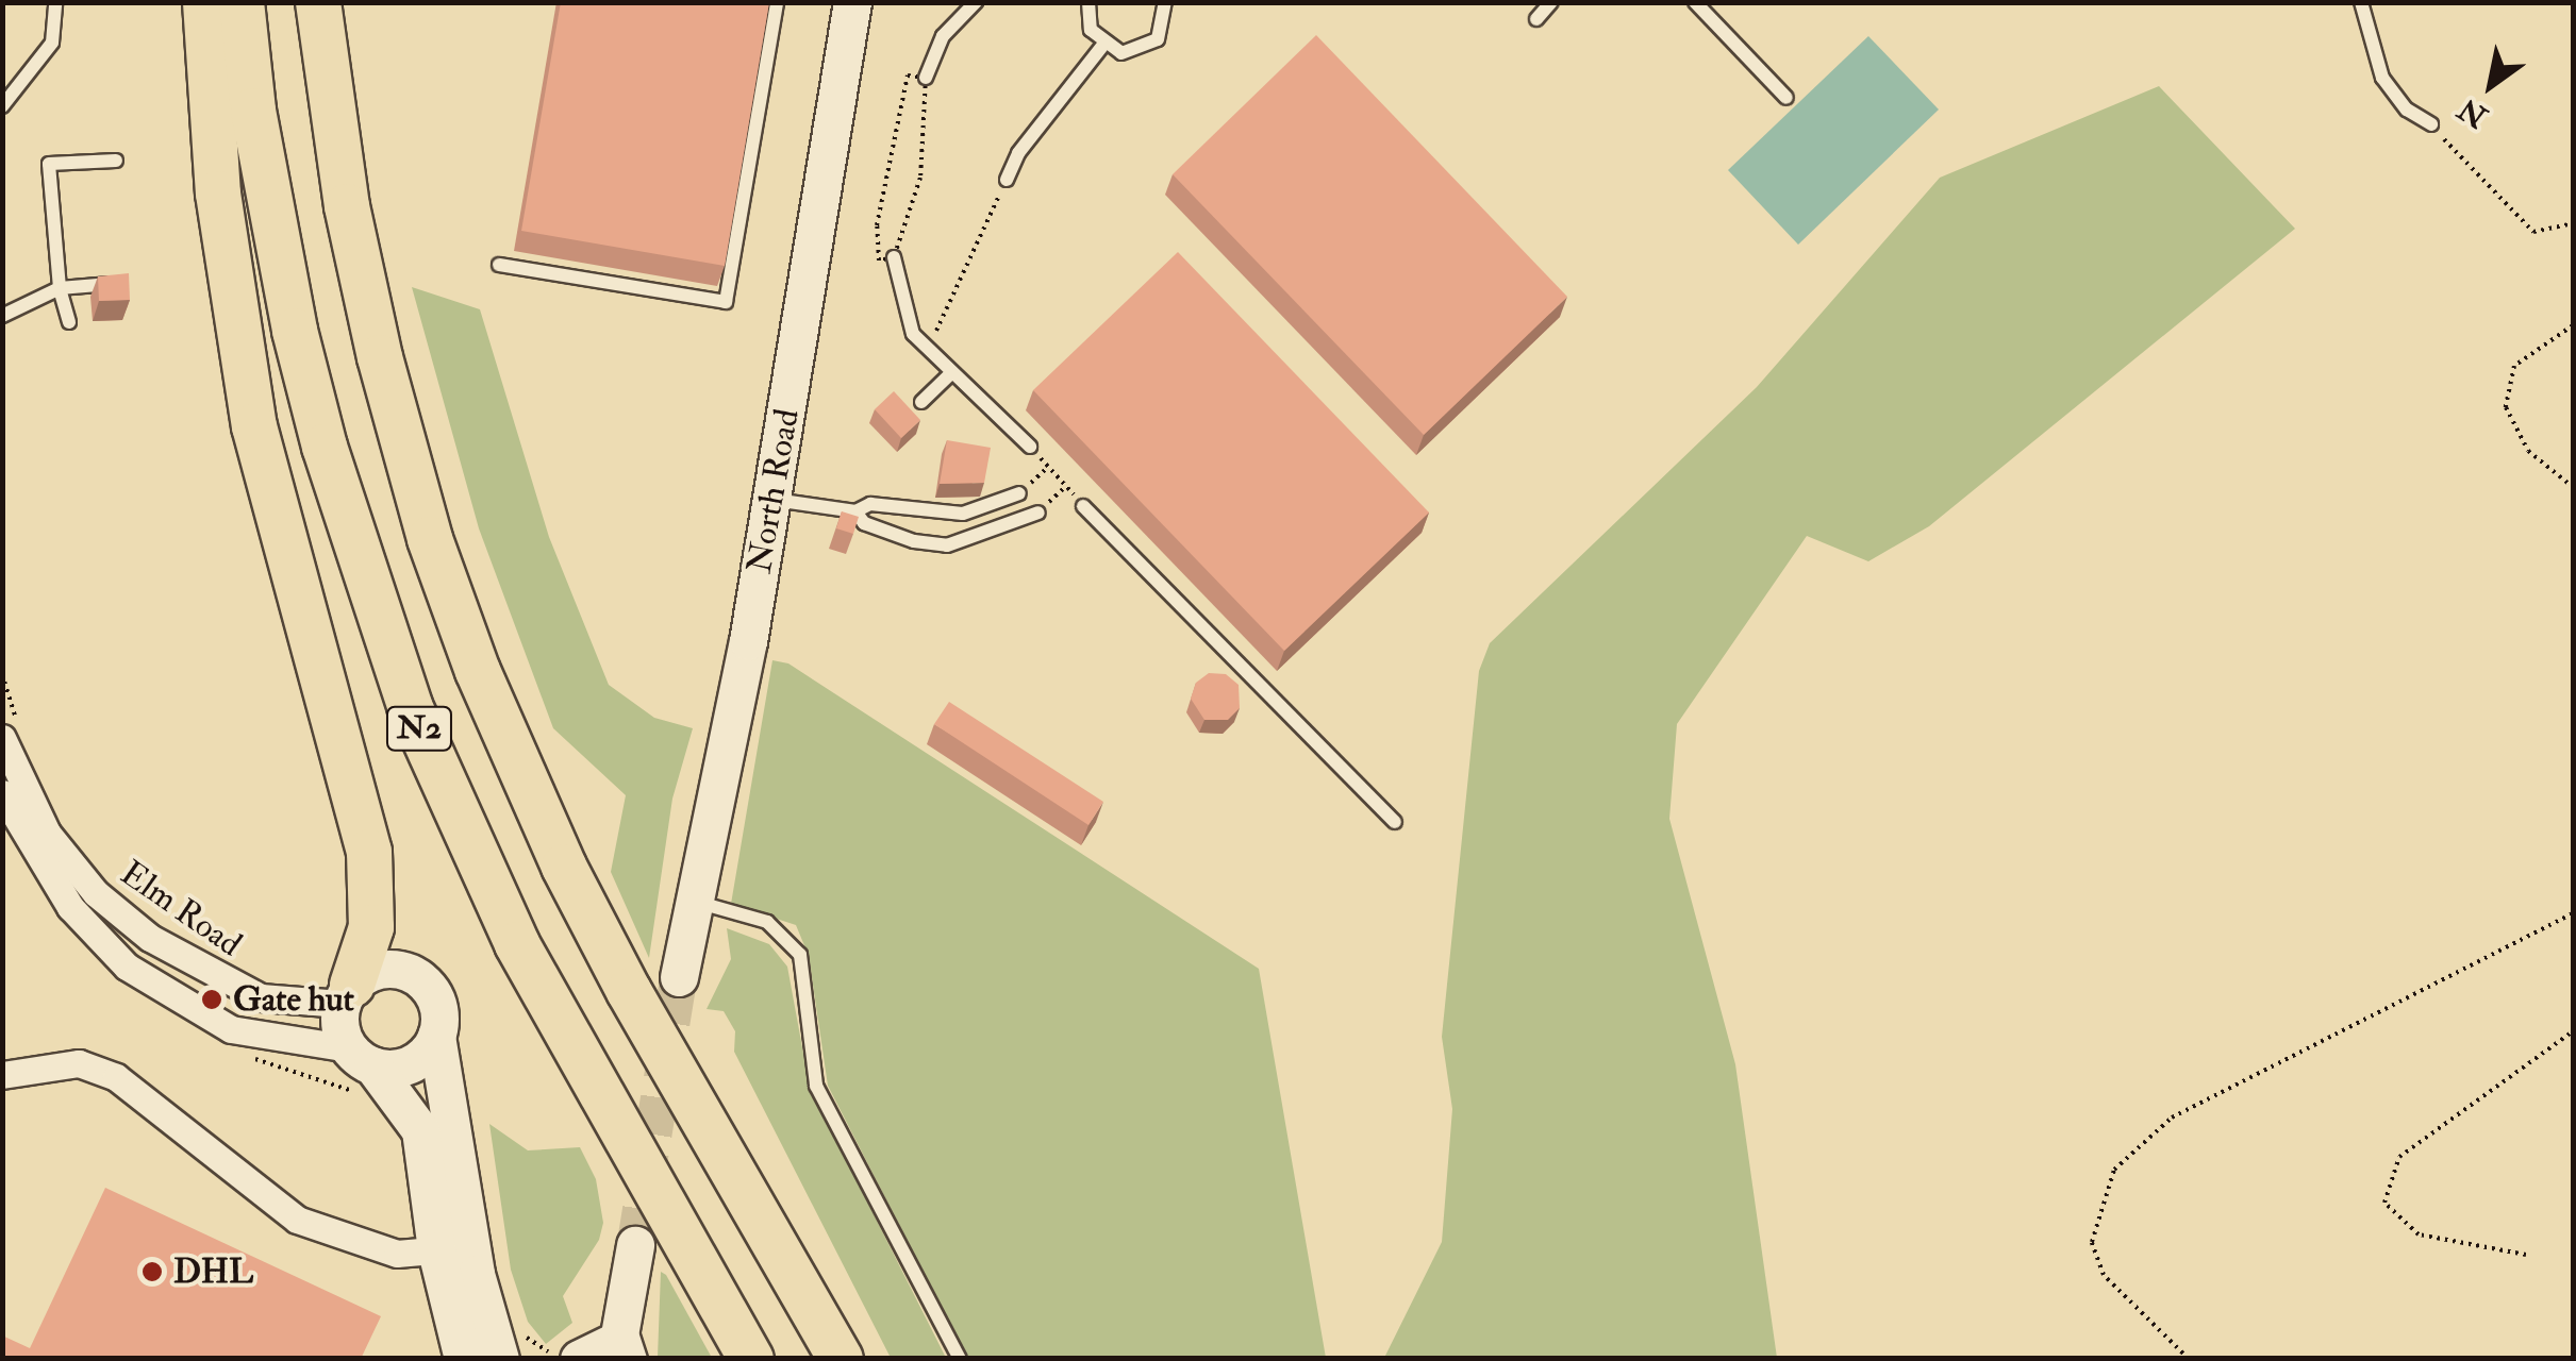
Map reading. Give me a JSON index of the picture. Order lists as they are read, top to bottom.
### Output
{
  "streets": {
    "highway": ["N2"],
    "main road": ["North Road"],
    "street": ["Elm Road"]
  },
  "places": ["Gate hut", "DHL"],
  "north": "bottom left"
}
